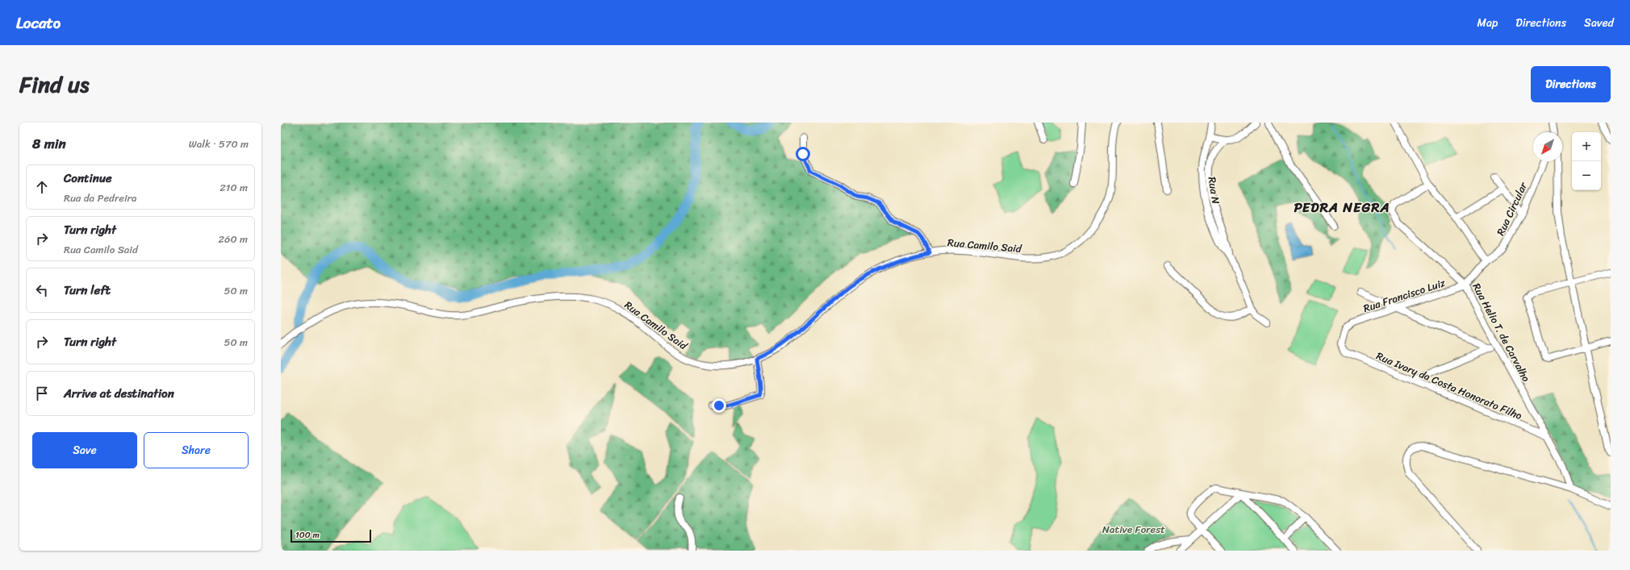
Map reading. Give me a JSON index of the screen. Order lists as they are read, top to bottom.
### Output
{
  "streets": {
    "street": [
      "Rua N",
      "Rua Circular",
      "Rua Camilo Said",
      "Rua Francisco Luiz",
      "Rua Helio T. de Carvalho",
      "Rua Ivary da Costa Honorato Filho"
    ]
  },
  "crossings": [
    ["Rua Francisco Luiz", "Rua Helio T. de Carvalho"],
    ["Rua Francisco Luiz", "Rua Ivary da Costa Honorato Filho"],
    ["Rua Helio T. de Carvalho", "Rua Ivary da Costa Honorato Filho"]
  ],
  "districts": ["PEDRA NEGRA"],
  "parks": ["Native Forest"],
  "scale_bar": "100 m",
  "north": "bottom left",
  "page": {
    "header": "Locato",
    "nav": ["Map", "Directions", "Saved"],
    "title": "Find us",
    "buttons": [
      "Directions",
      ["Save", "Share"]
    ],
    "heading": ["8 min", "Walk · 570 m"],
    "map_buttons": ["+", "−"],
    "list": [
      ["Continue", "Rua da Pedreira", "210 m"],
      ["Turn right", "Rua Camilo Said", "260 m"],
      ["Turn left", "50 m"],
      ["Turn right", "50 m"],
      "Arrive at destination"
    ],
    "scale": "100 m"
  }
}
